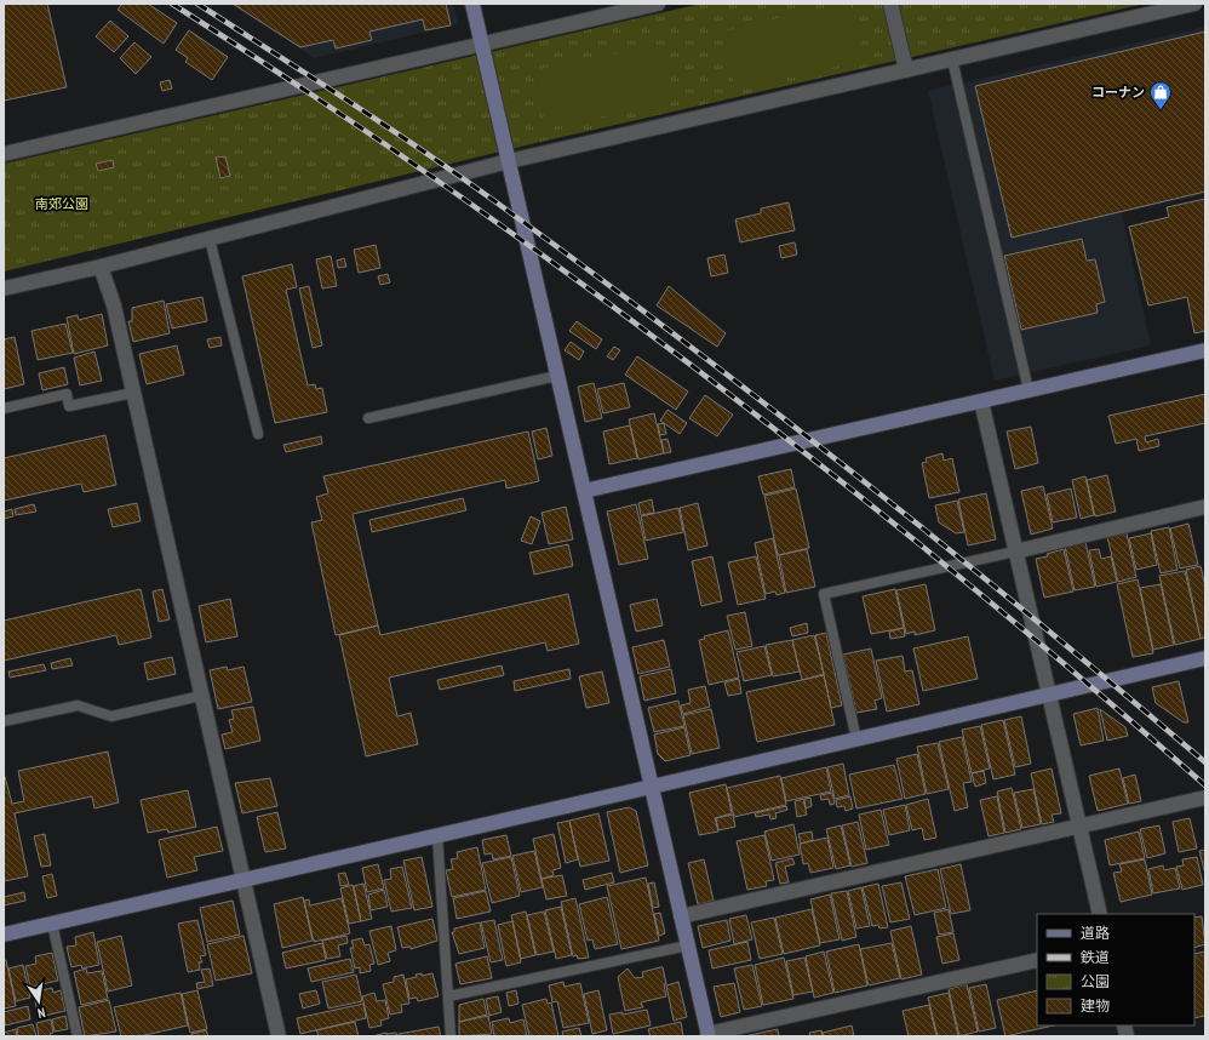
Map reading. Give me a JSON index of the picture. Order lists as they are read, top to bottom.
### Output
{
  "parks": ["南郊公園"],
  "places": {
    "shop": ["コーナン"]
  },
  "legend": [
    "道路",
    "鉄道",
    "公園",
    "建物"
  ],
  "north": "bottom"
}
